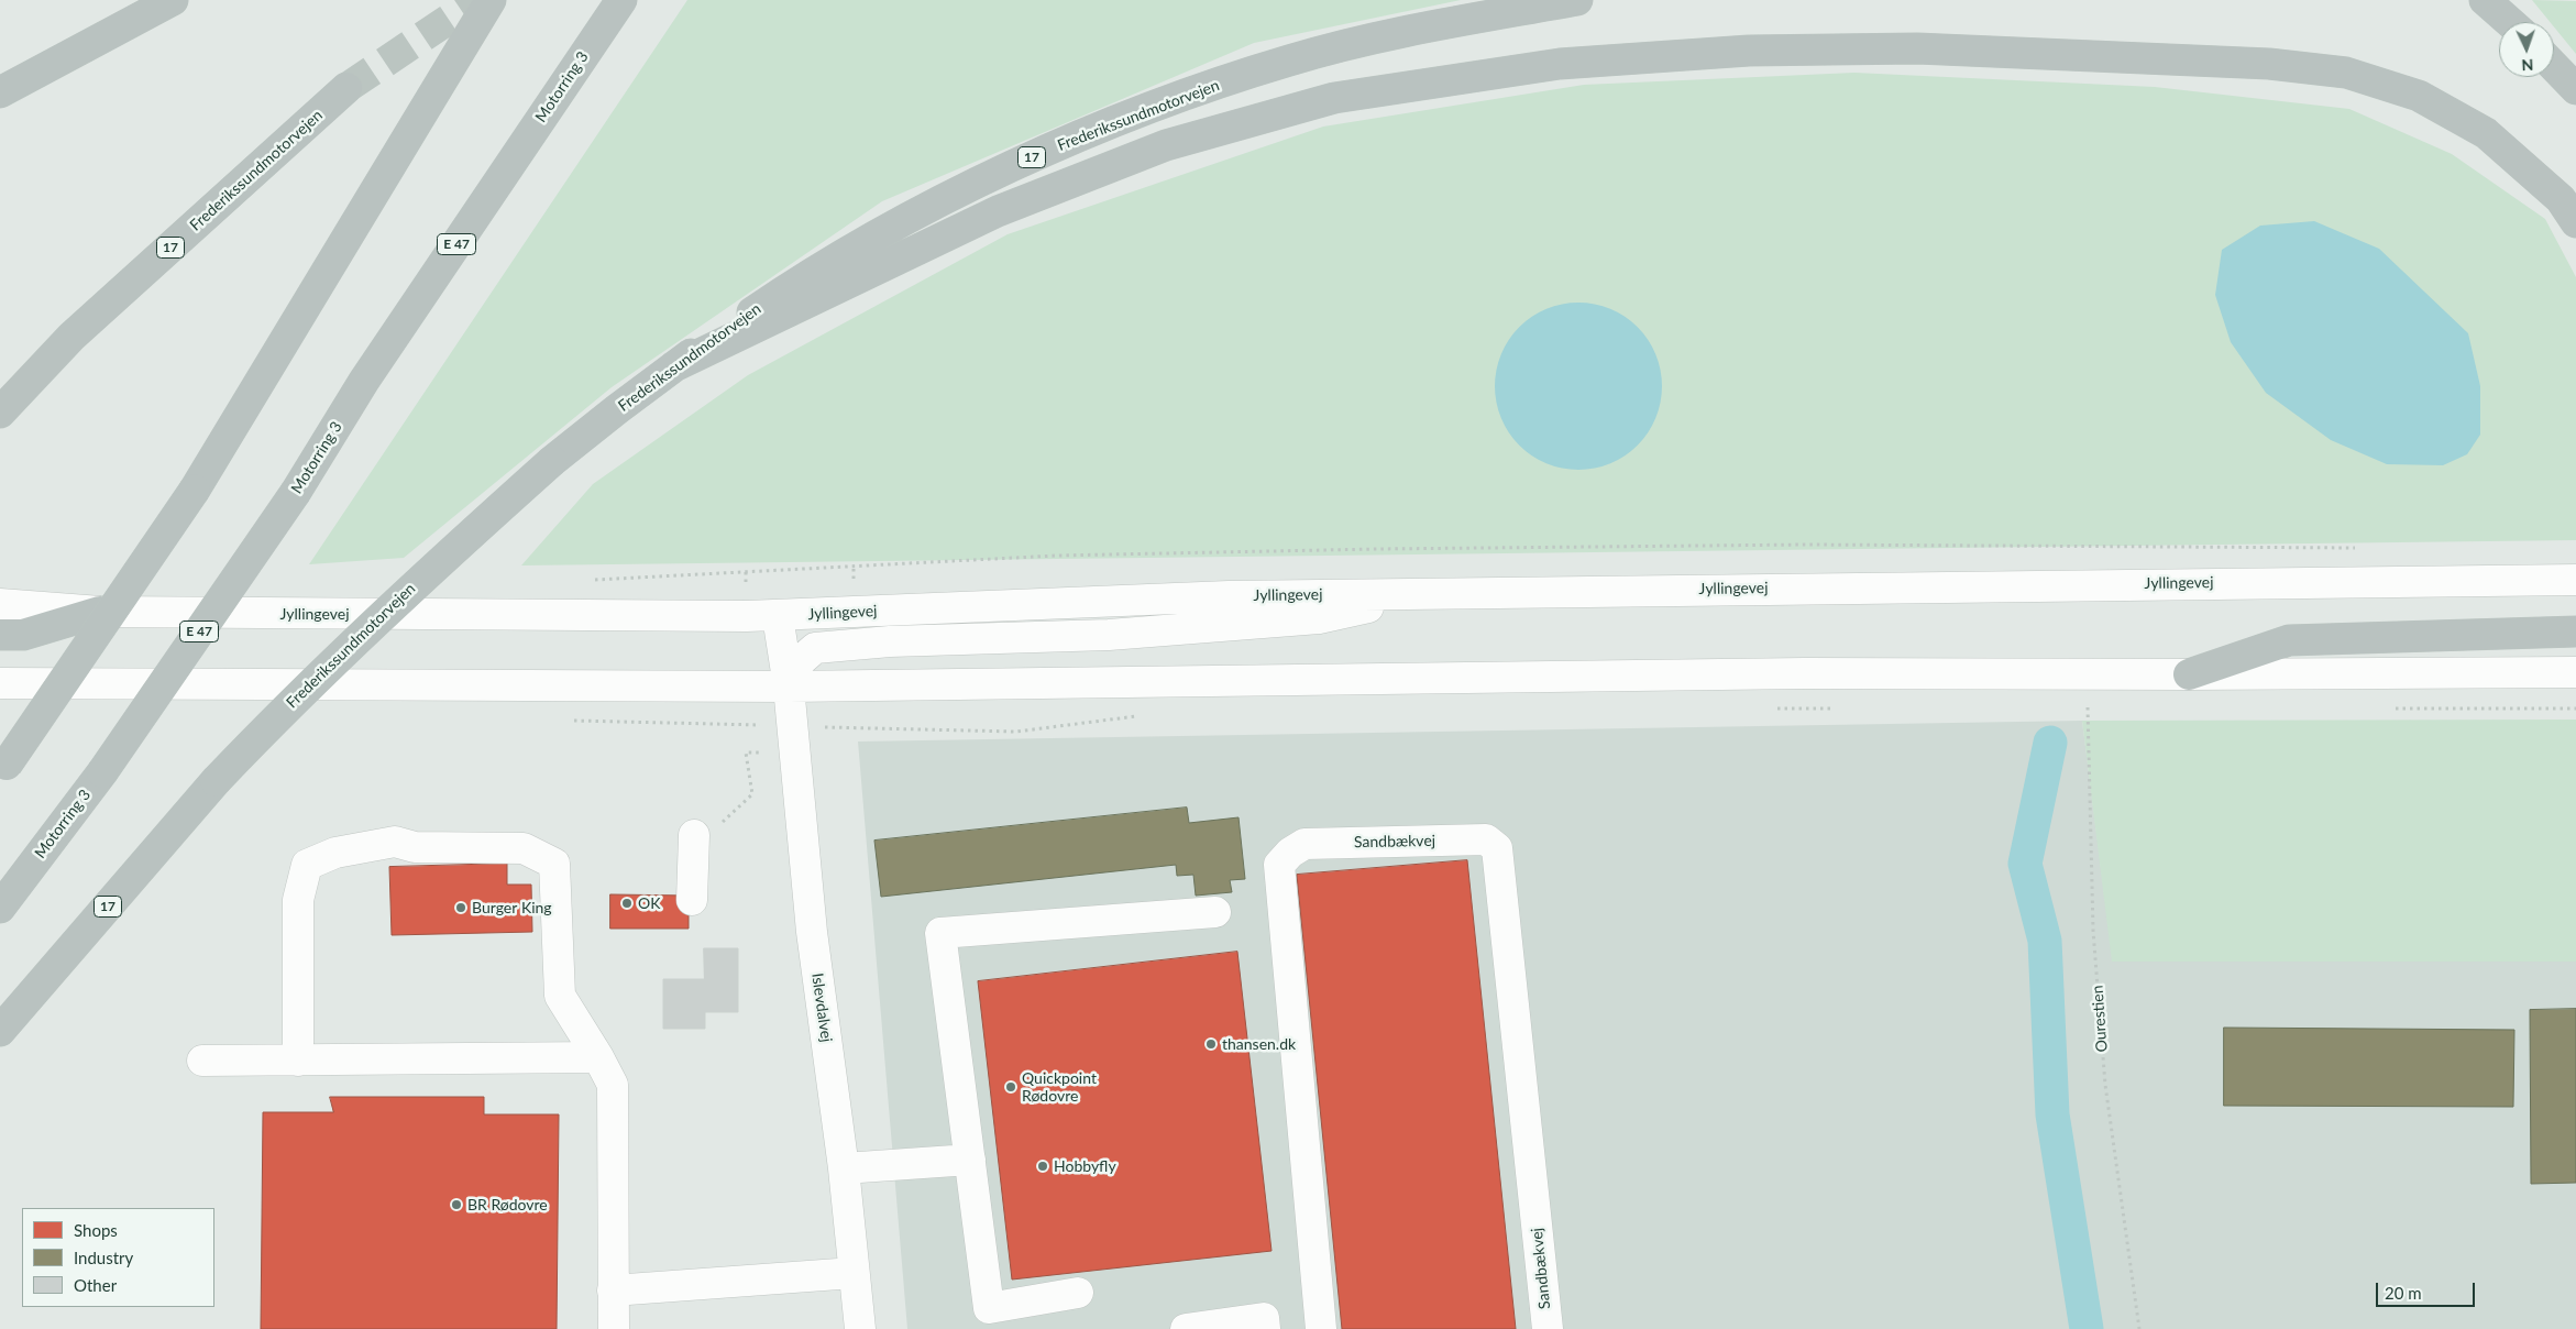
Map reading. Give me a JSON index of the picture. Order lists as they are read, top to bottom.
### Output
{
  "streets": {
    "highway": [
      "Motorring 3",
      "Frederikssundmotorvejen",
      "17",
      "E 47"
    ],
    "street": ["Jyllingevej", "Sandbækvej", "Islevdalvej"],
    "path": ["Ourestien"]
  },
  "crossings": [
    ["Jyllingevej", "Islevdalvej"]
  ],
  "places": [
    "OK",
    "Burger King",
    "thansen.dk",
    "Quickpoint Rødovre",
    "Hobbyfly",
    "BR Rødovre"
  ],
  "legend": ["Shops", "Industry", "Other"],
  "scale_bar": "20 m",
  "north": "bottom"
}
